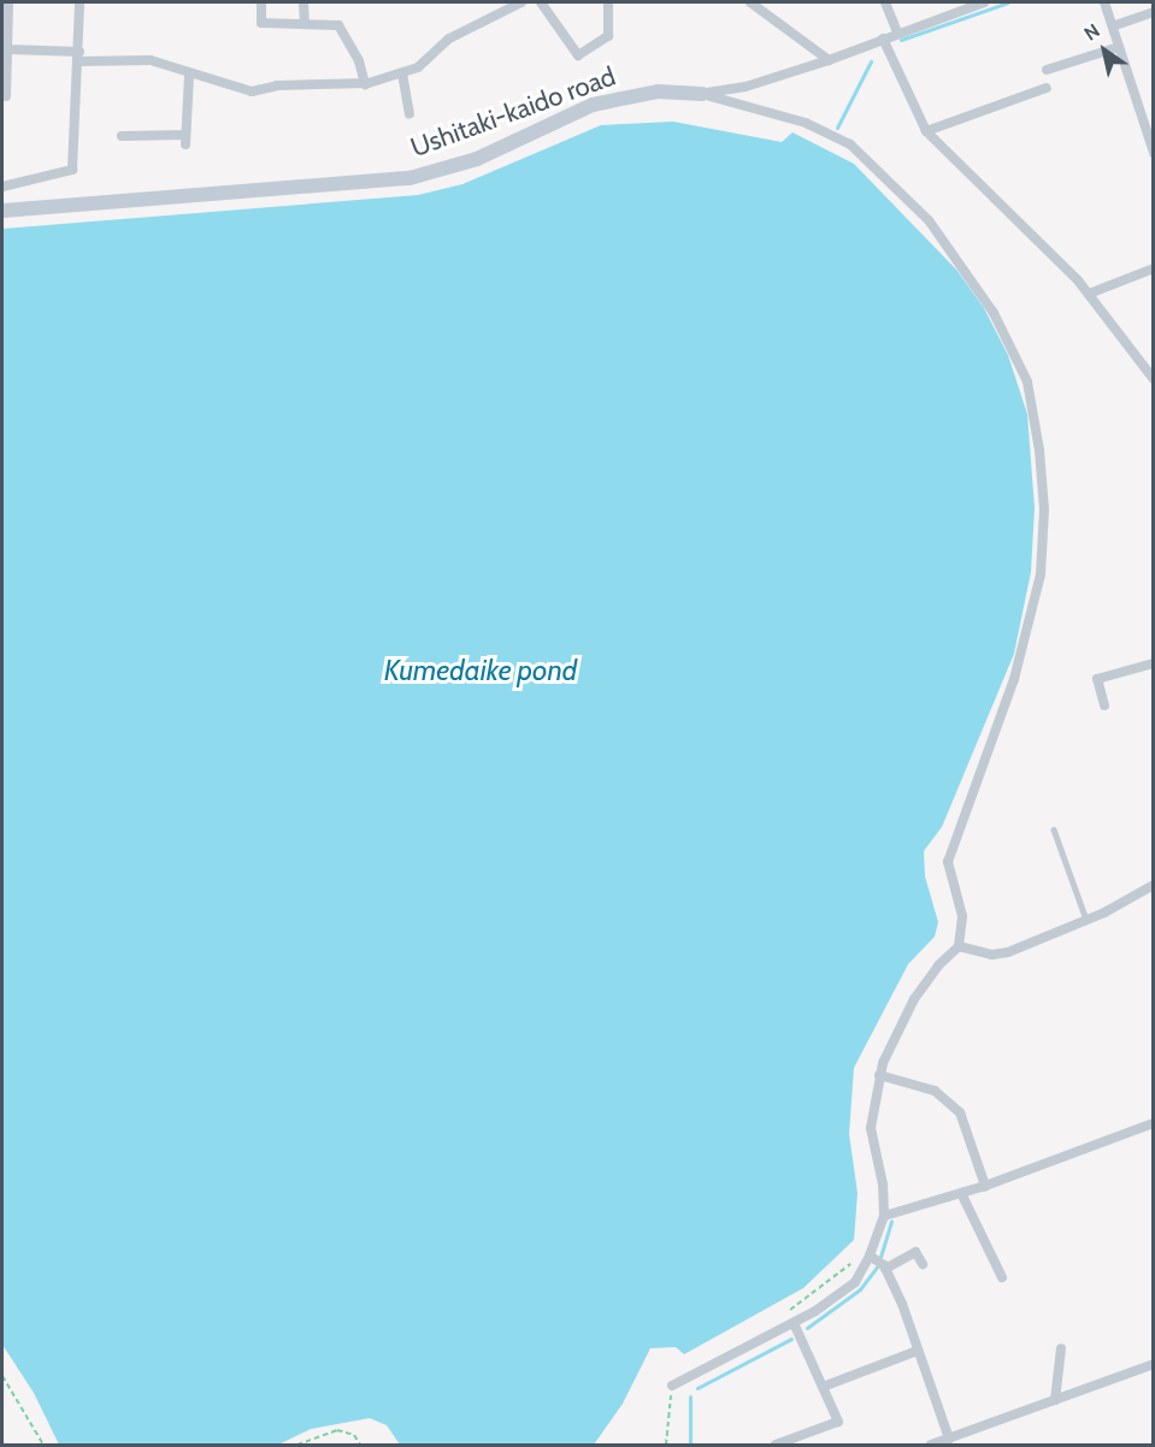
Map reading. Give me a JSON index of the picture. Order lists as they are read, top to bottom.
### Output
{
  "streets": {
    "street": ["Ushitaki-kaido road"]
  },
  "water": ["Kumedaike pond"],
  "north": "top left"
}
